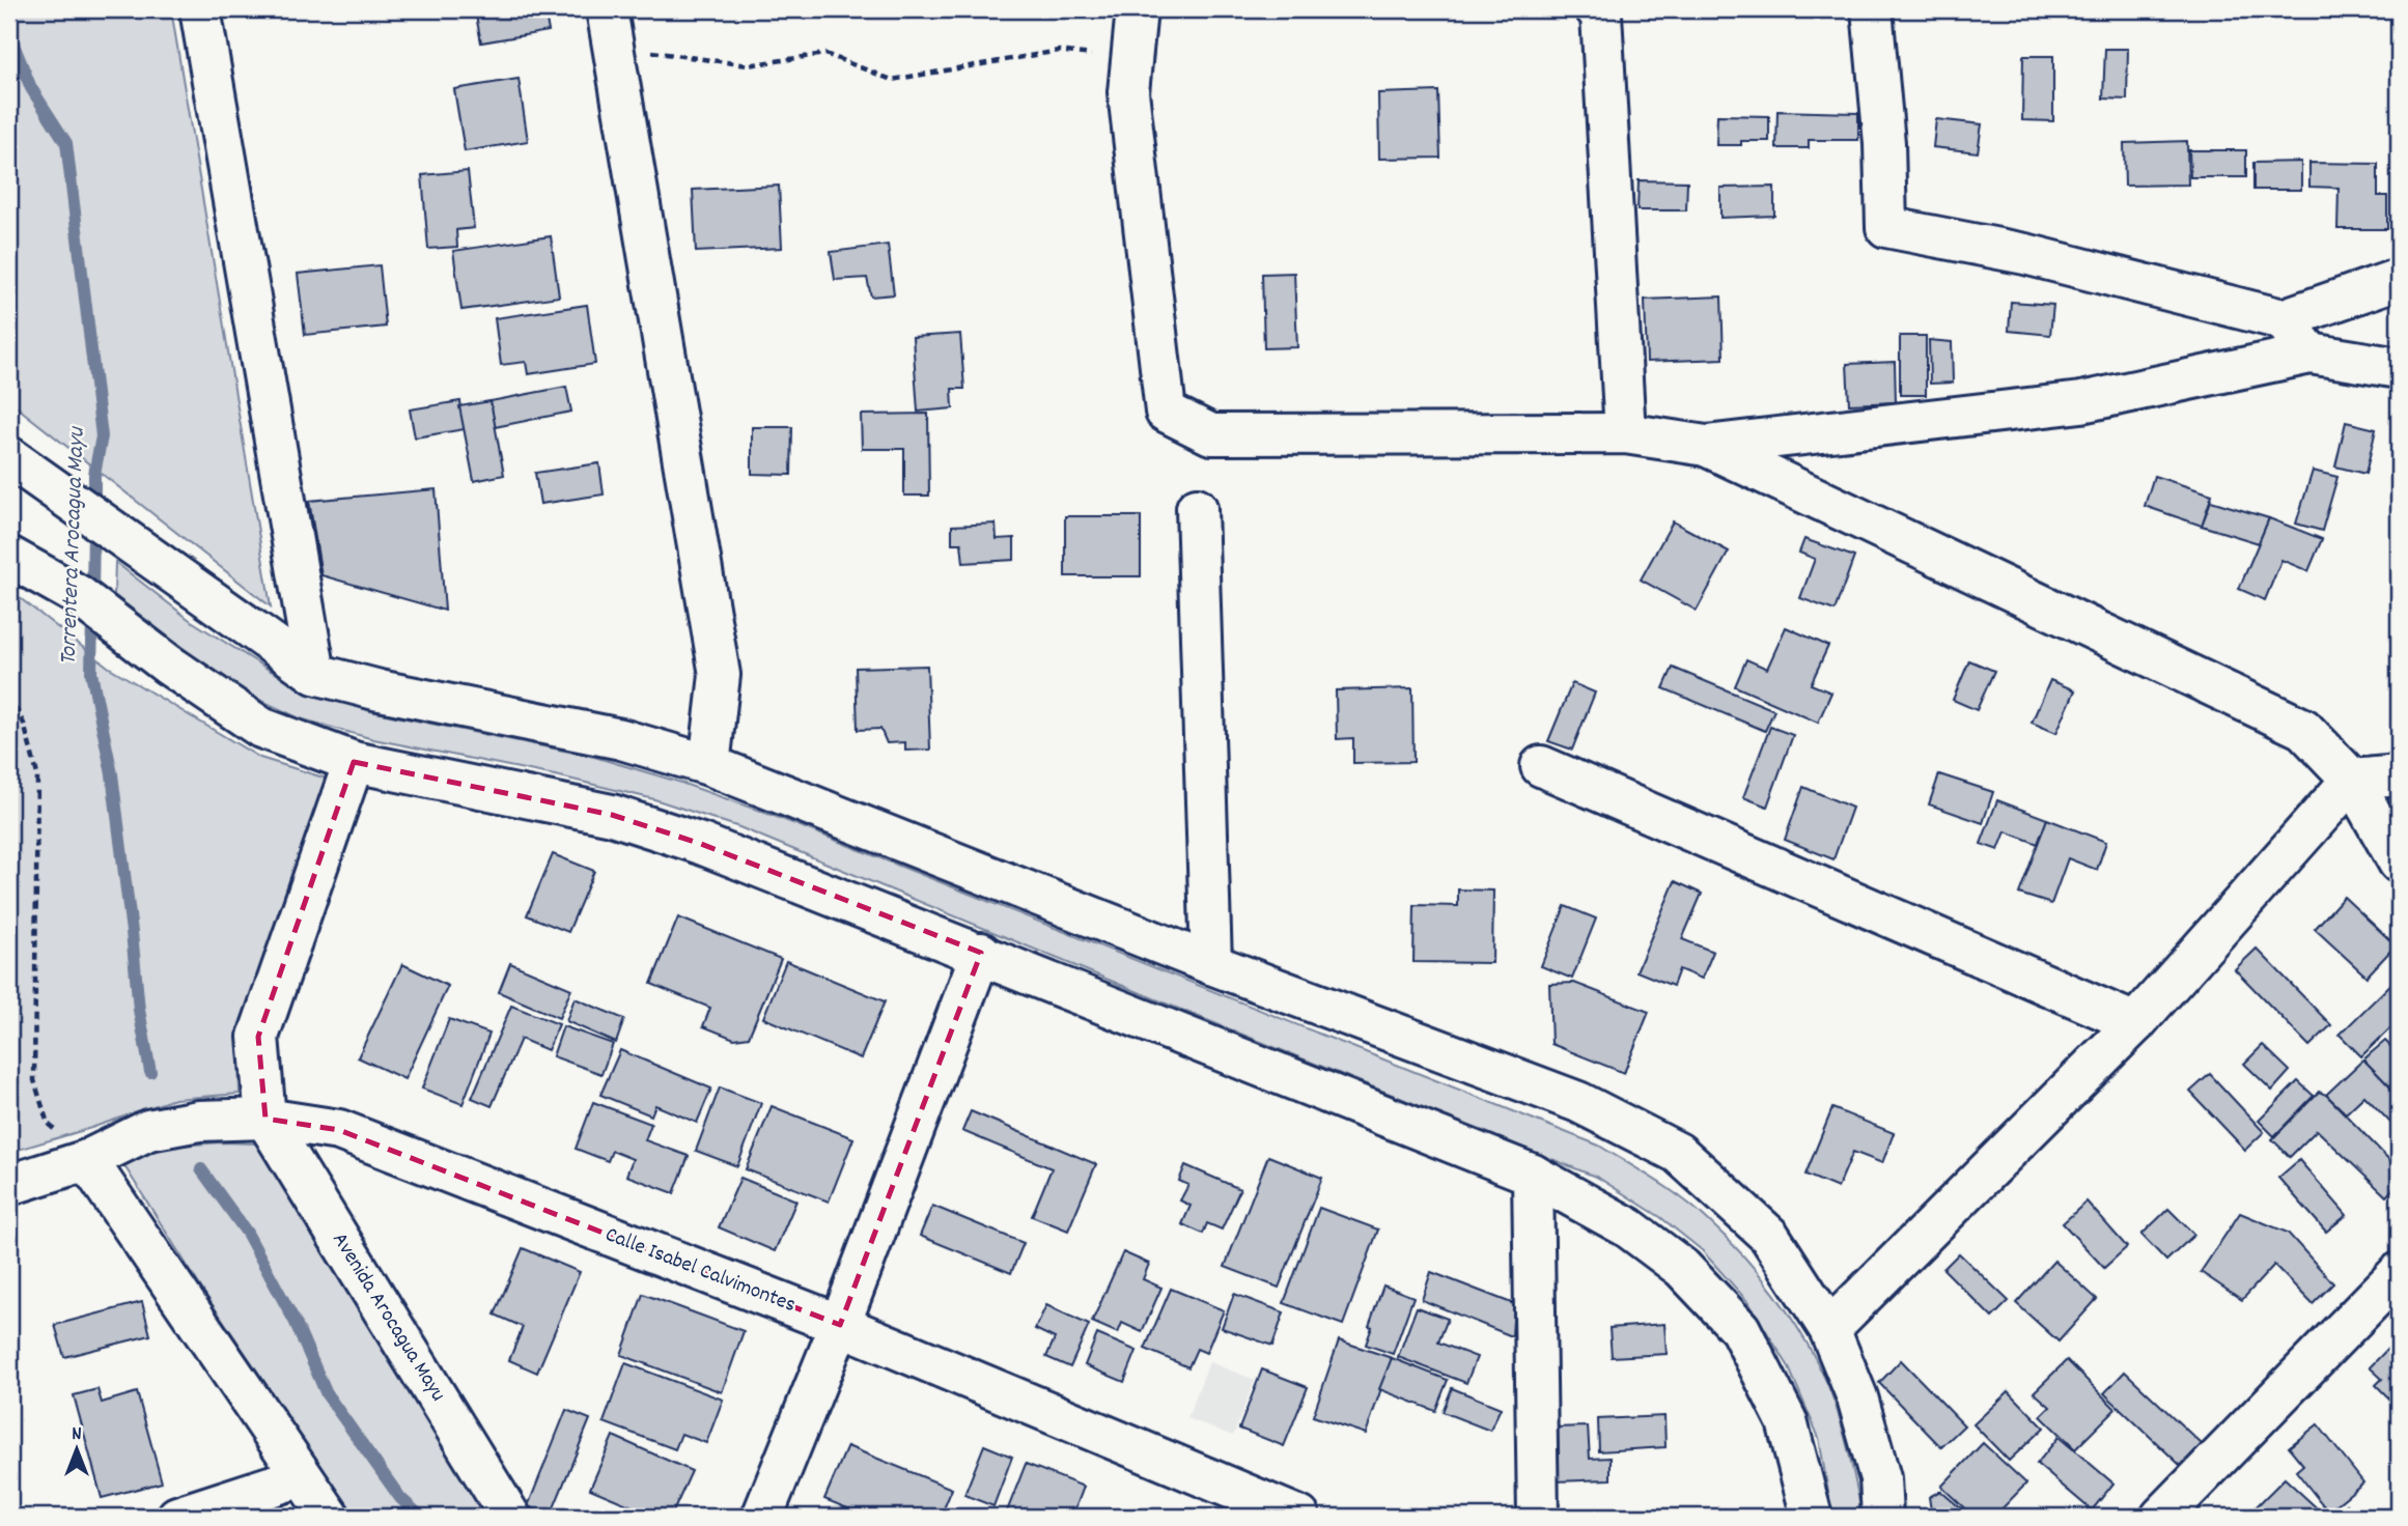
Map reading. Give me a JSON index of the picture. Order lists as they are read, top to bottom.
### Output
{
  "streets": {
    "street": ["Calle Isabel Calvimontes", "Avenida Arocagua Mayu"]
  },
  "crossings": [
    ["Calle Isabel Calvimontes", "Avenida Arocagua Mayu"]
  ],
  "water": ["Torrentera Arocagua Mayu"],
  "north": "top"
}
